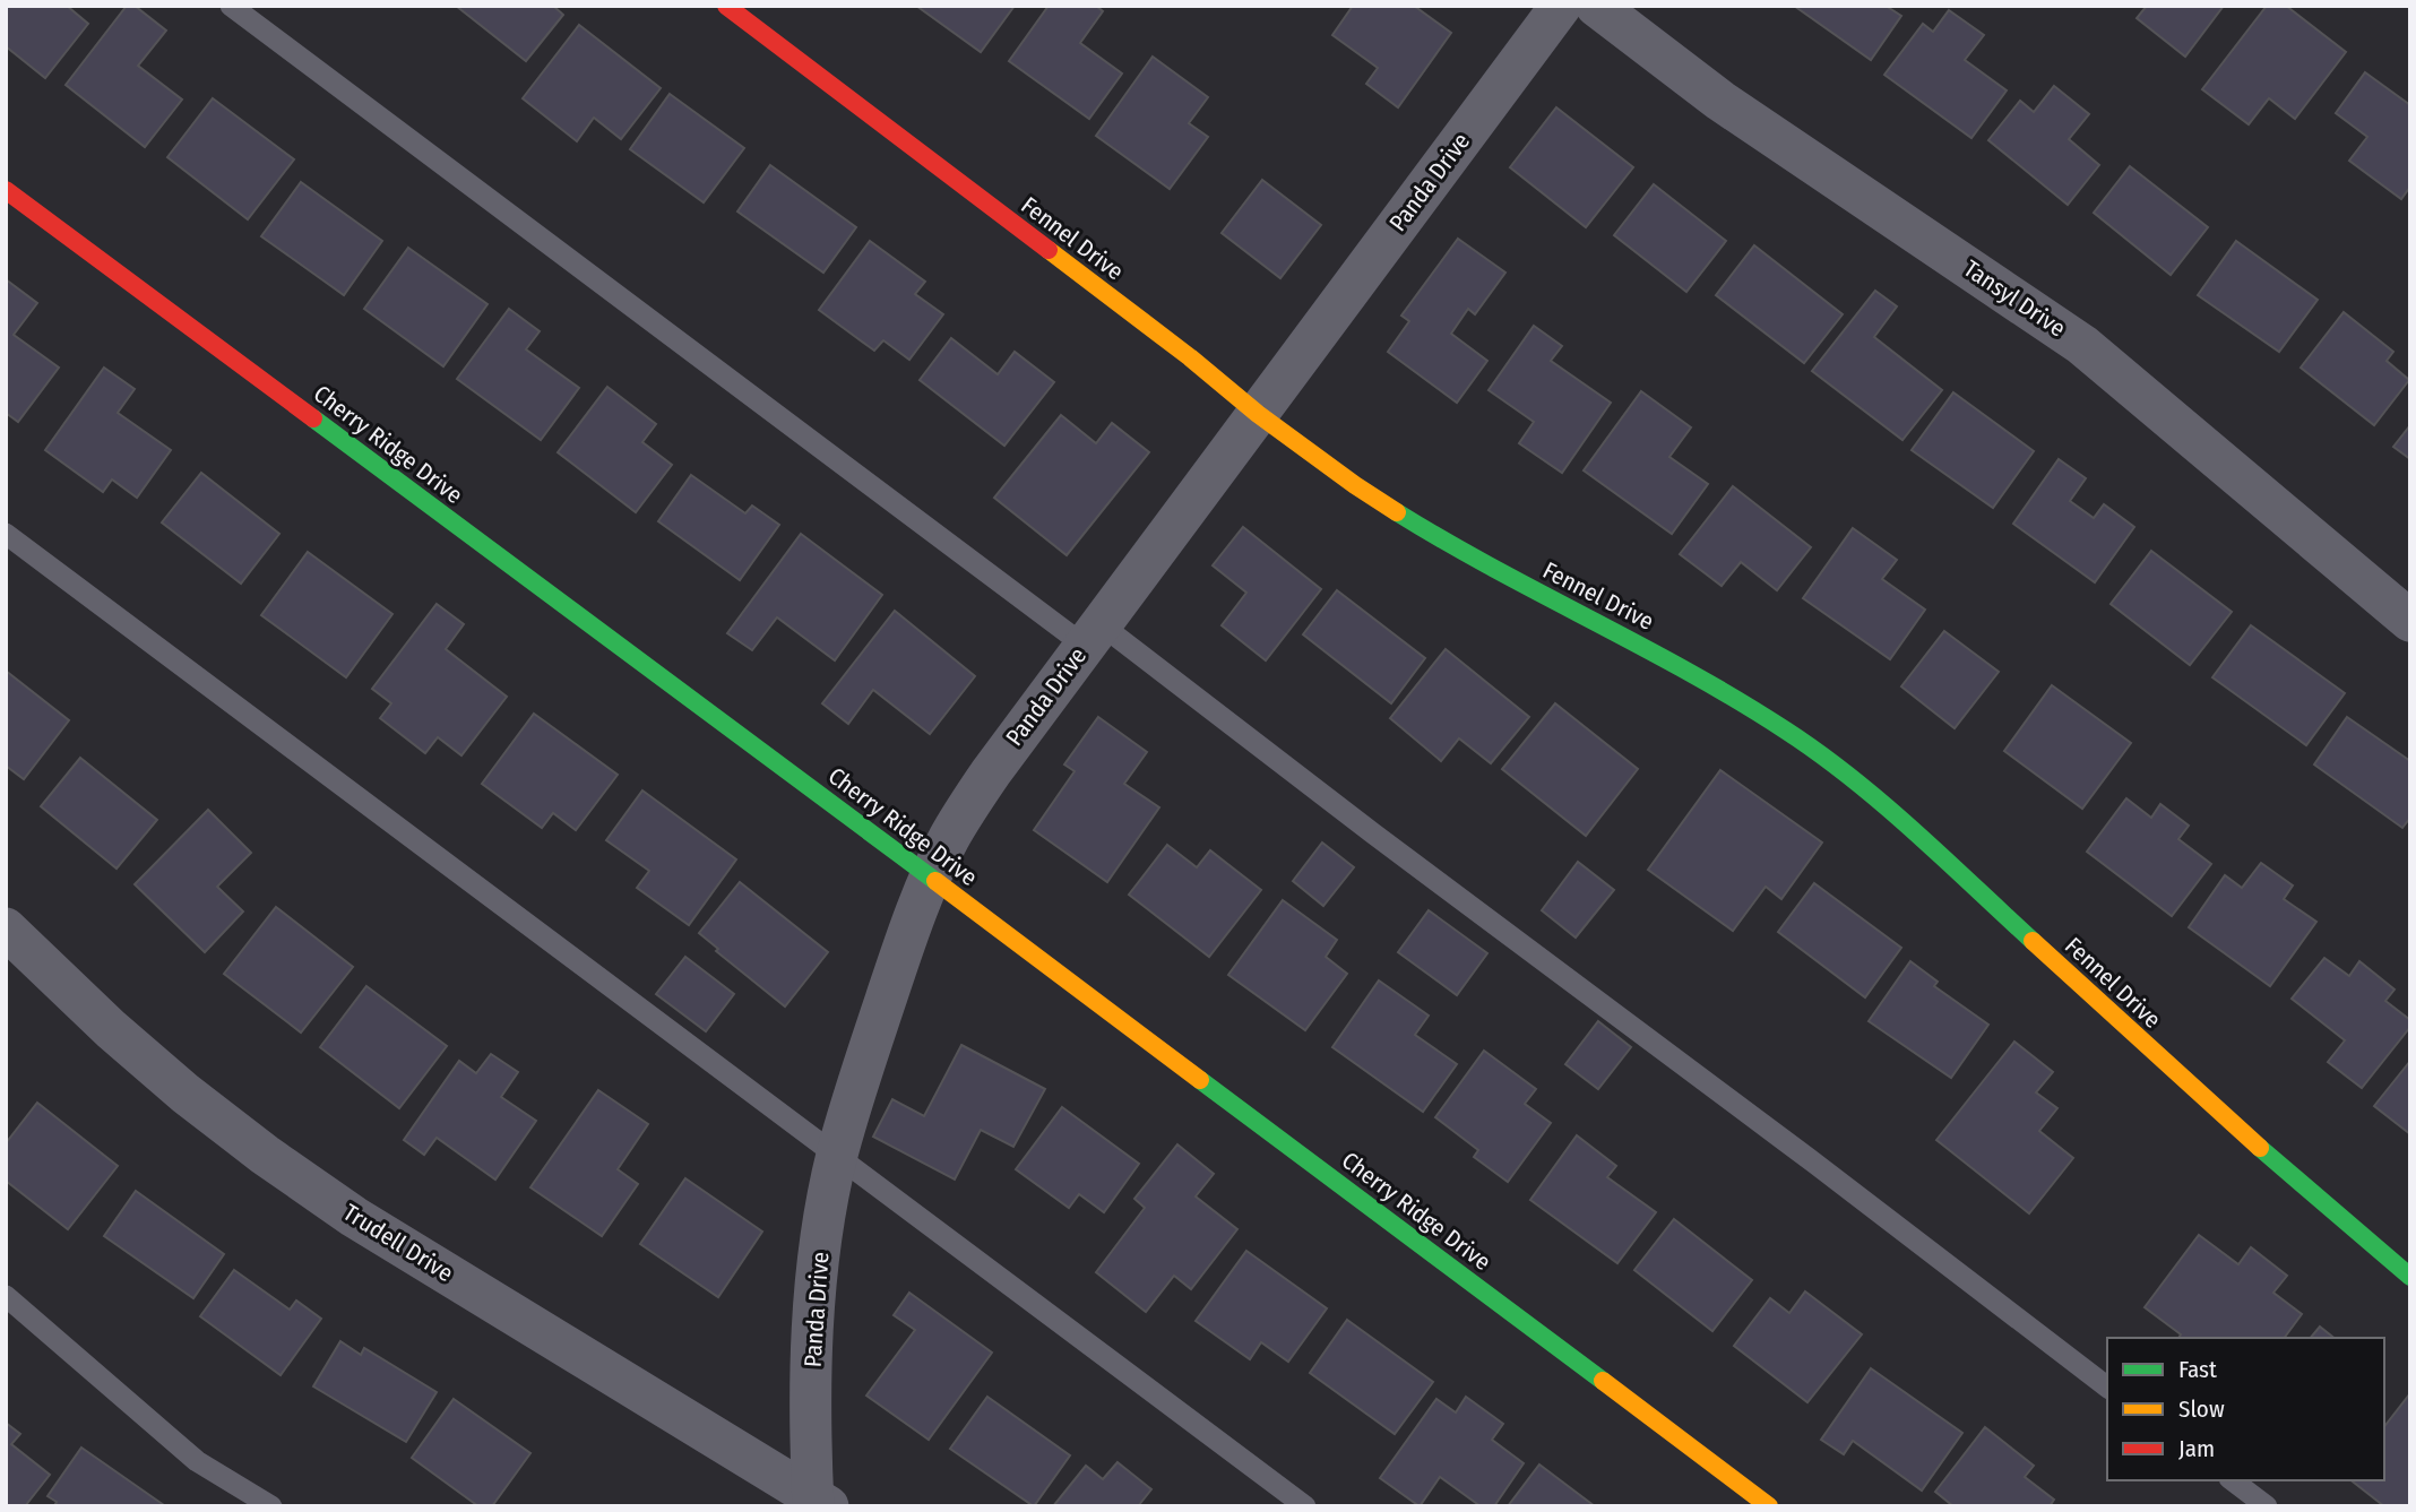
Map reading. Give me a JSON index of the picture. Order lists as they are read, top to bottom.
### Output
{
  "streets": {
    "street": [
      "Panda Drive",
      "Fennel Drive",
      "Tansyl Drive",
      "Cherry Ridge Drive",
      "Trudell Drive"
    ]
  },
  "crossings": [
    ["Panda Drive", "Fennel Drive"],
    ["Panda Drive", "Cherry Ridge Drive"],
    ["Panda Drive", "Trudell Drive"]
  ],
  "legend": ["Fast", "Slow", "Jam"]
}
